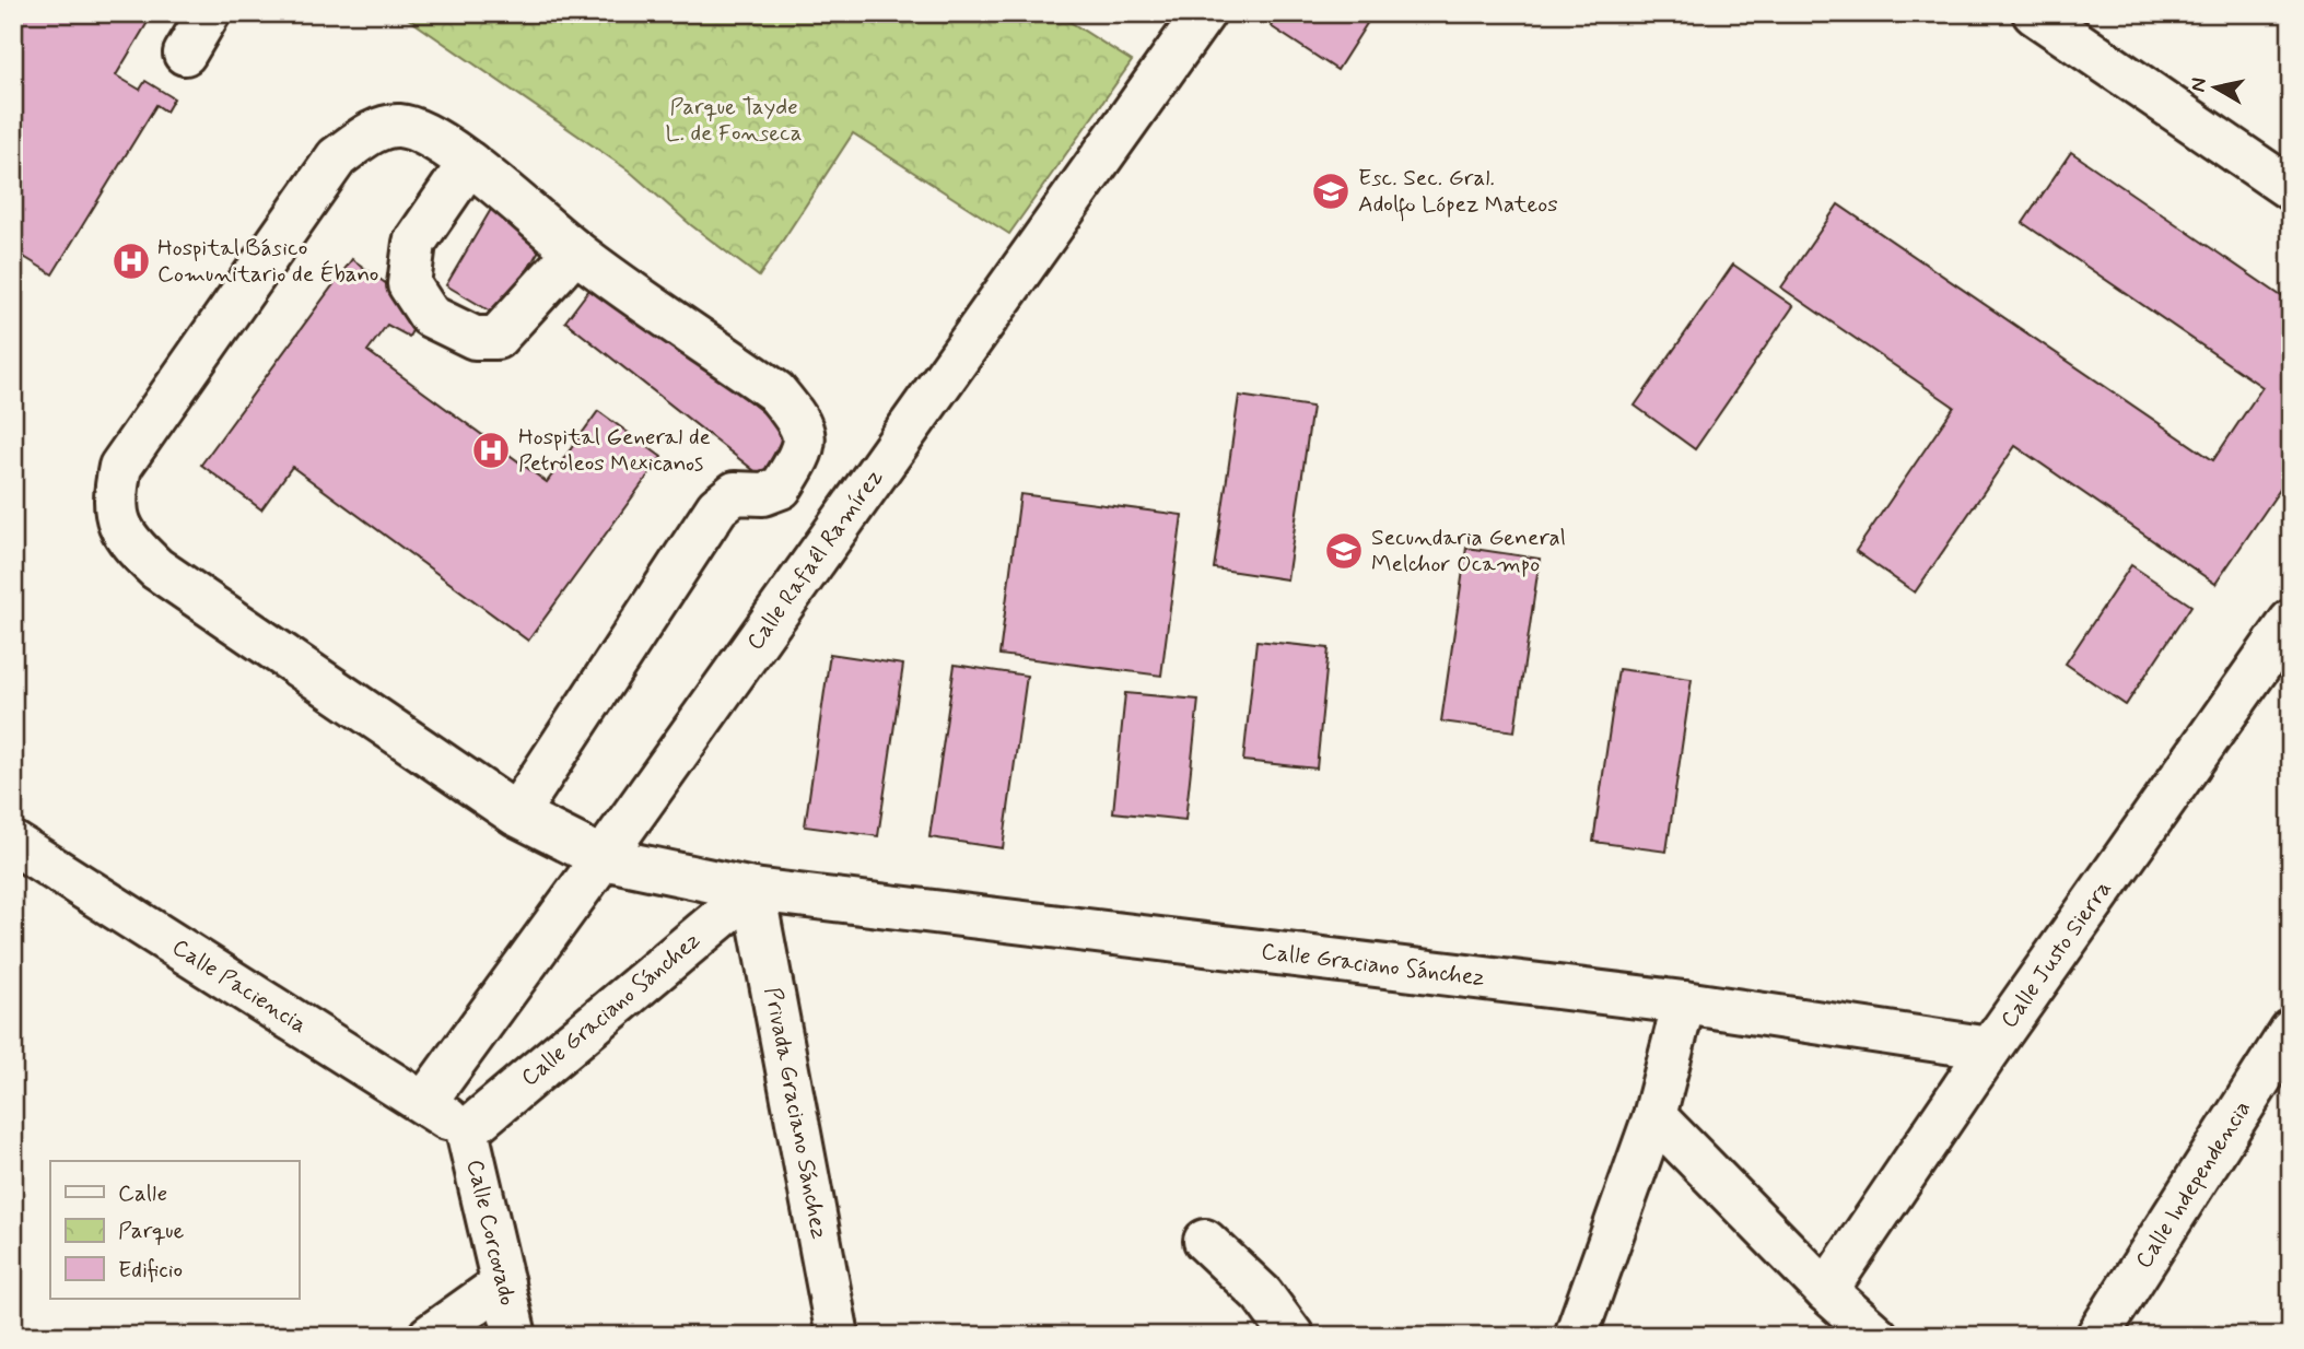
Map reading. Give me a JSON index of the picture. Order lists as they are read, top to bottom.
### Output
{
  "streets": {
    "street": [
      "Calle Rafaél Ramírez",
      "Calle Justo Sierra",
      "Calle Graciano Sánchez",
      "Calle Paciencia",
      "Privada Graciano Sánchez",
      "Calle Independencia",
      "Calle Corcovado"
    ]
  },
  "crossings": [
    ["Calle Rafaél Ramírez", "Calle Graciano Sánchez"],
    ["Calle Rafaél Ramírez", "Calle Paciencia"],
    ["Calle Justo Sierra", "Calle Graciano Sánchez"],
    ["Calle Graciano Sánchez", "Calle Paciencia"],
    ["Calle Graciano Sánchez", "Privada Graciano Sánchez"],
    ["Calle Graciano Sánchez", "Calle Corcovado"],
    ["Calle Paciencia", "Calle Corcovado"]
  ],
  "parks": ["Parque Tayde L. de Fonseca"],
  "places": {
    "school or university": ["Esc. Sec. Gral. Adolfo López Mateos", "Secundaria General Melchor Ocampo"],
    "hospital": ["Hospital Básico Comunitario de Ébano", "Hospital General de Petroleos Mexicanos"]
  },
  "legend": ["Calle", "Parque", "Edificio"],
  "north": "left"
}
